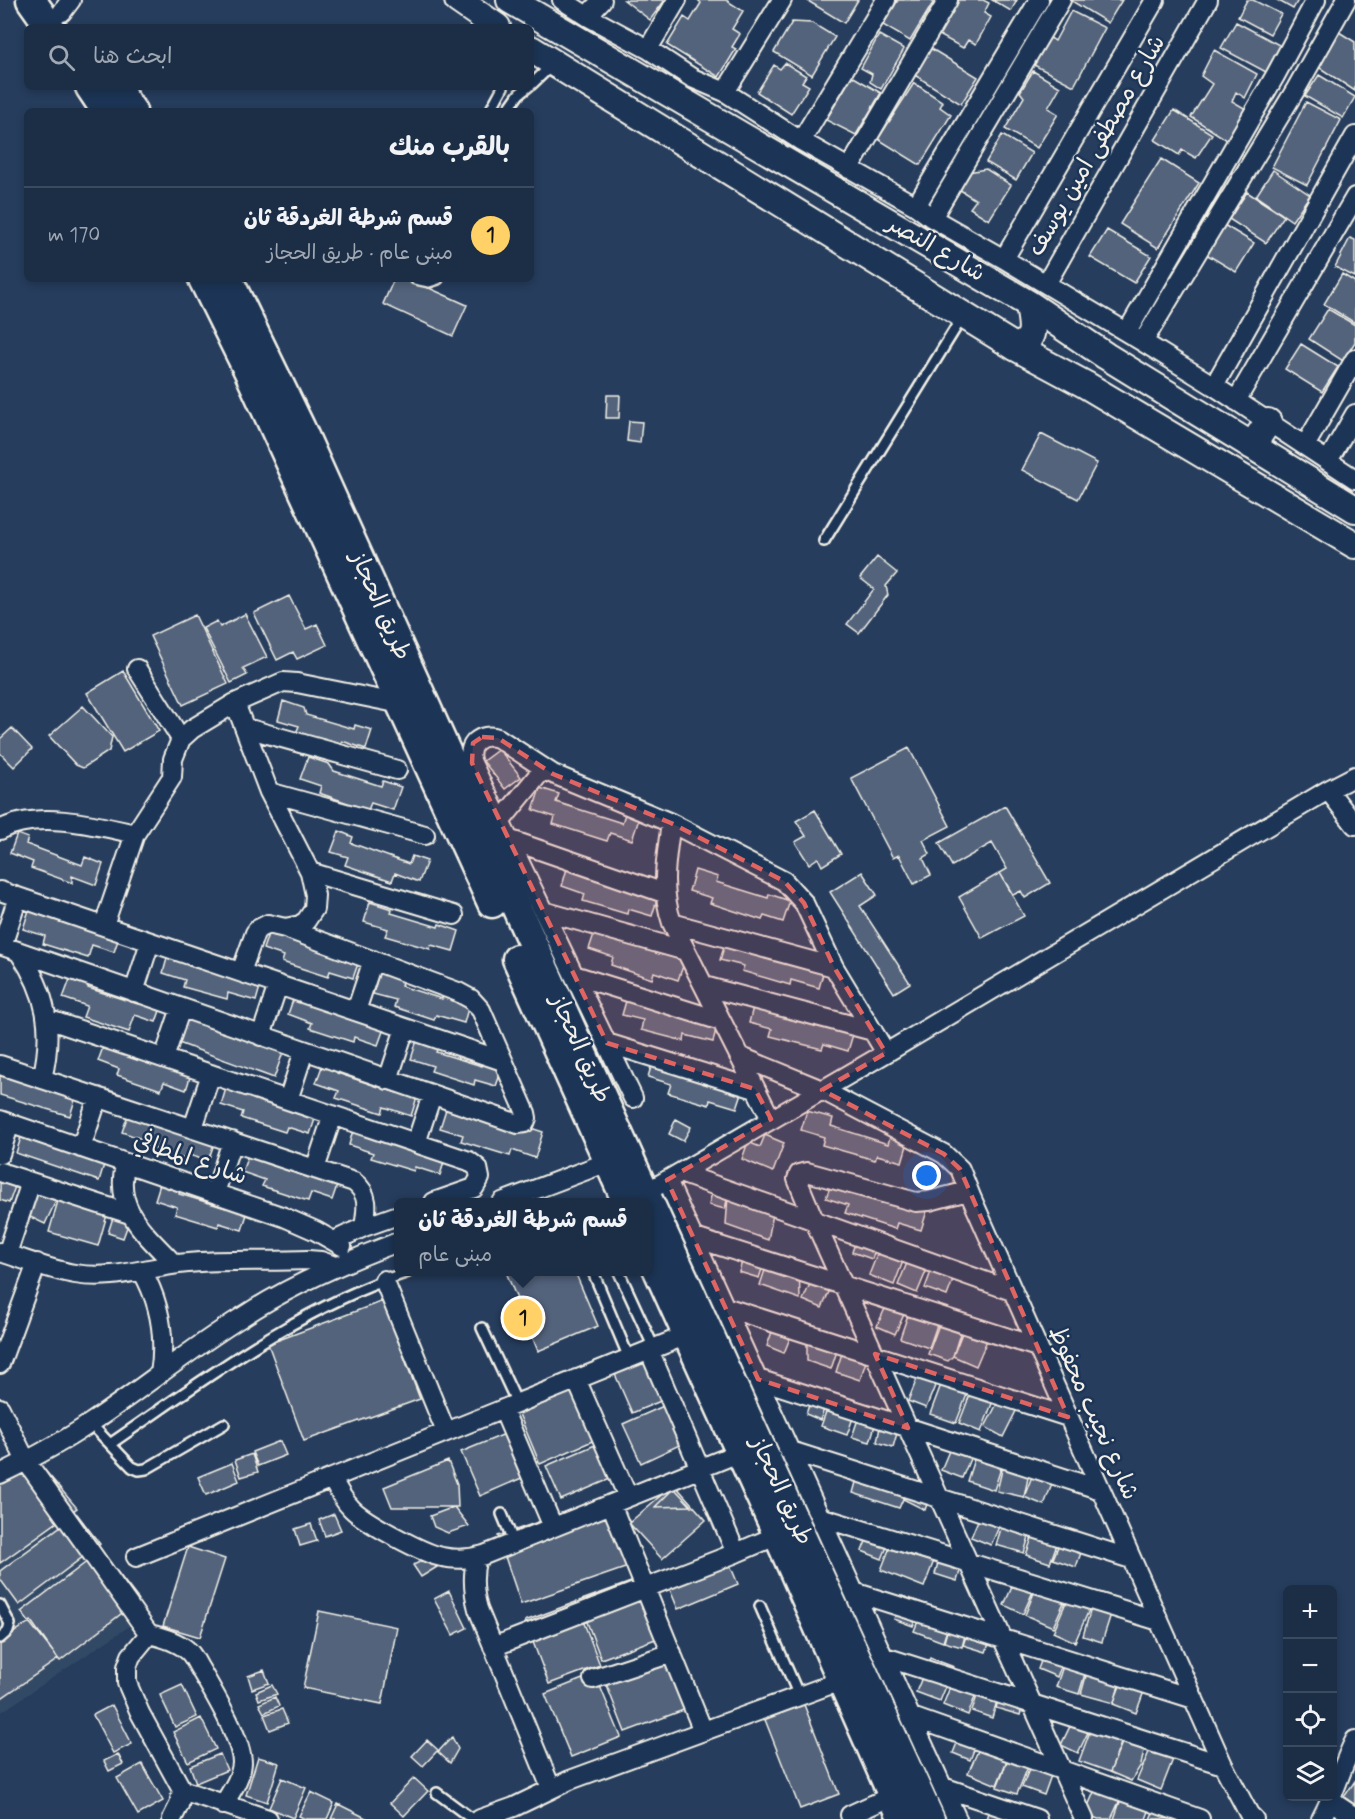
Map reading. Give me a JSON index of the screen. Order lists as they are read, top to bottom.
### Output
{
  "streets": {
    "main road": ["شارع النصر", "طريق الحجاز"],
    "street": ["شارع مصطفى امين يوسف", "شارع المطافي", "شارع نجيب محفوظ"]
  },
  "page": {
    "search": "ابحث هنا",
    "heading": "بالقرب منك",
    "list": [
      {
        "mark": "1",
        "name": "قسم شرطة الغردقة ثان",
        "note": "مبنى عام · طريق الحجاز",
        "value": "170 m"
      }
    ],
    "popup": ["قسم شرطة الغردقة ثان", "مبنى عام"],
    "pins": "1",
    "map_buttons": ["+", "−"]
  }
}
